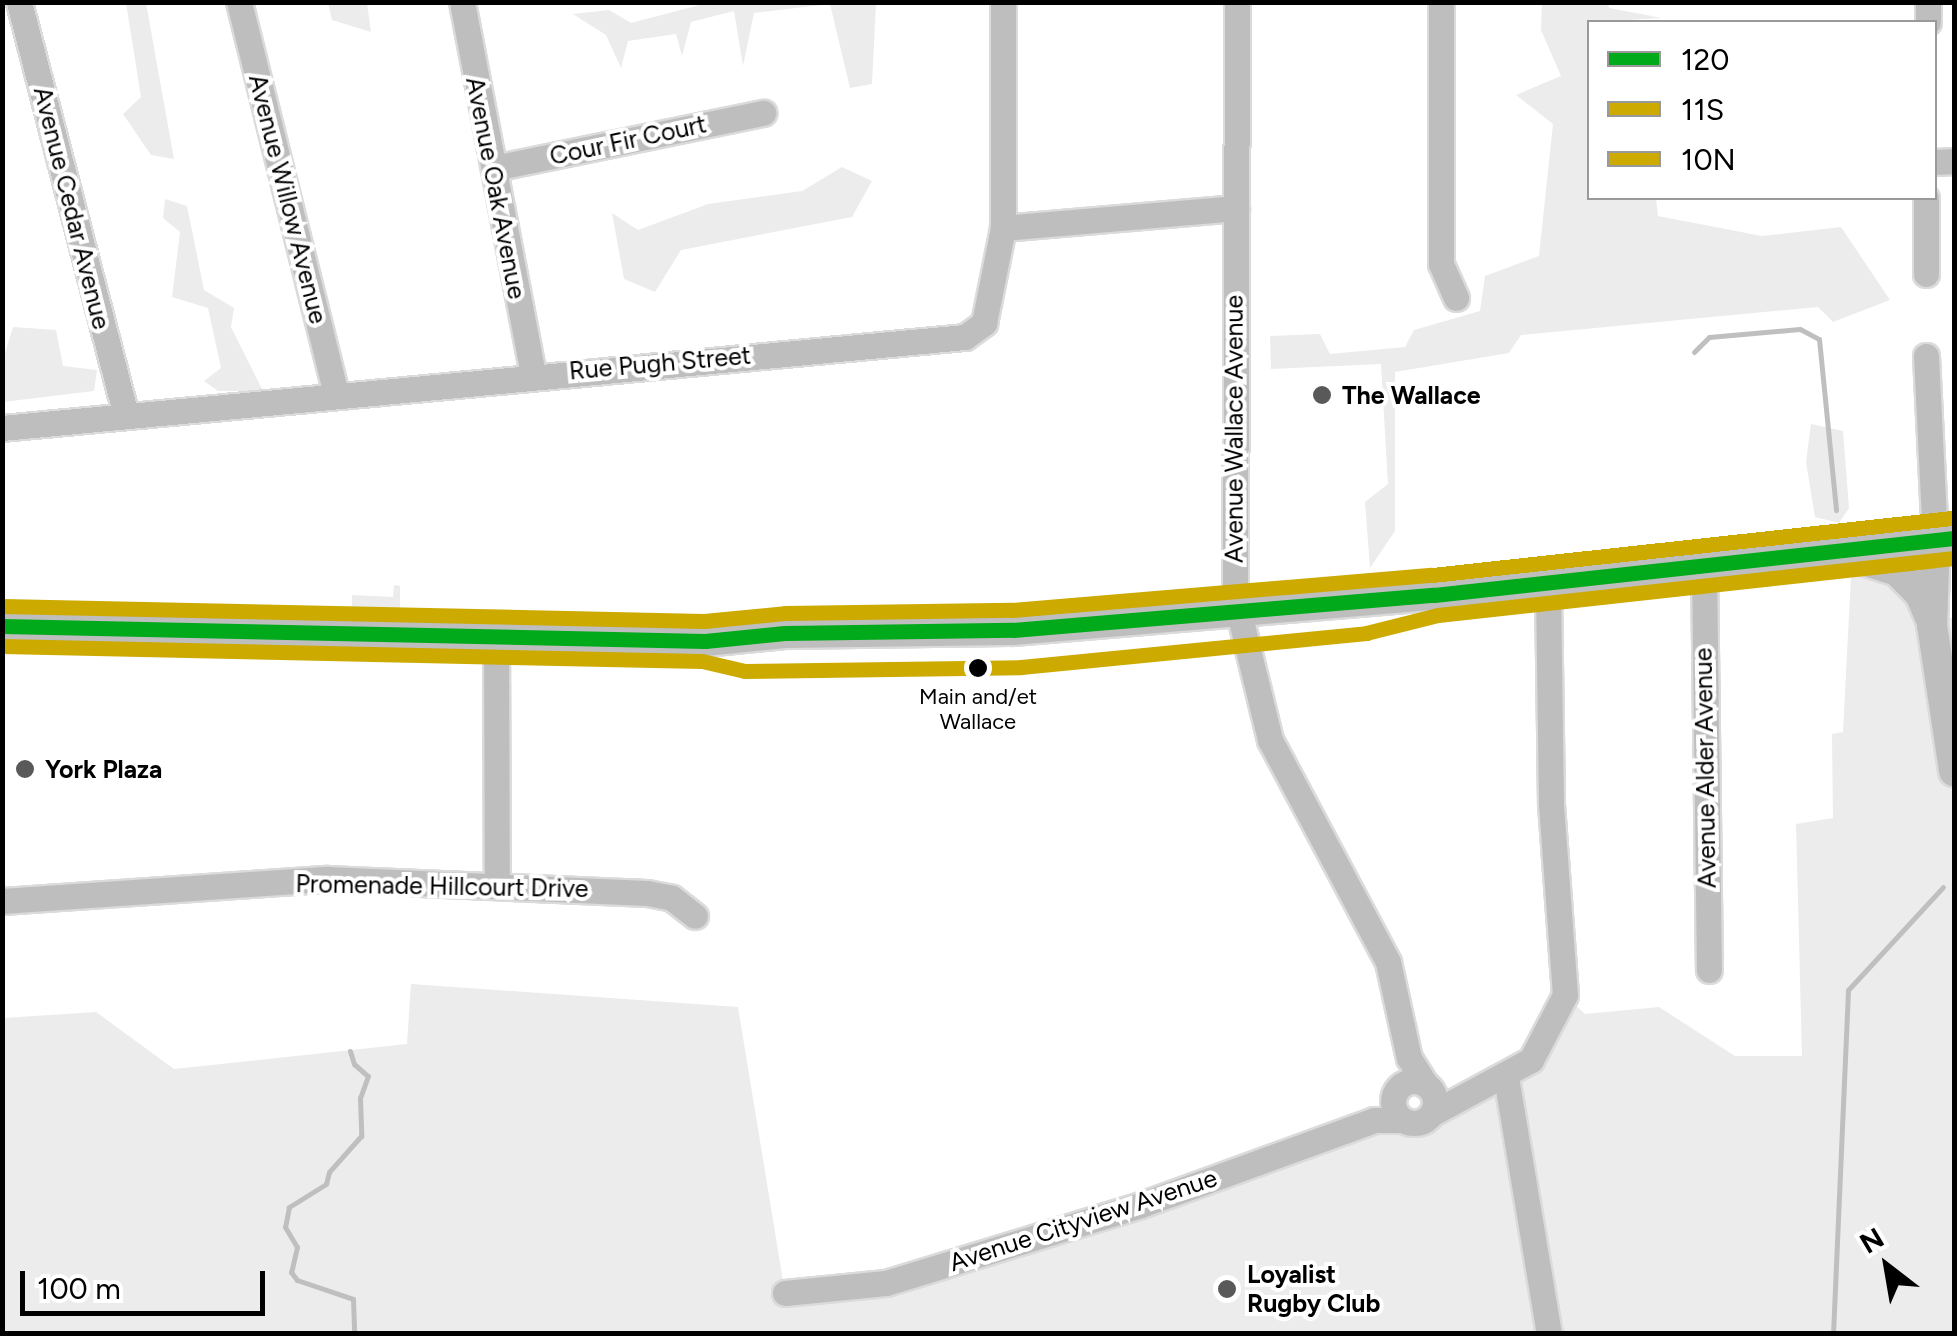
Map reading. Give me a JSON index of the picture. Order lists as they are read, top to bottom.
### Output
{
  "streets": {
    "street": [
      "Cour Fir Court",
      "Avenue Oak Avenue",
      "Avenue Willow Avenue",
      "Avenue Cedar Avenue",
      "Rue Pugh Street",
      "Avenue Wallace Avenue",
      "Avenue Alder Avenue",
      "Promenade Hillcourt Drive",
      "Avenue Cityview Avenue"
    ]
  },
  "crossings": [
    ["Cour Fir Court", "Avenue Oak Avenue"],
    ["Avenue Oak Avenue", "Rue Pugh Street"],
    ["Avenue Willow Avenue", "Rue Pugh Street"],
    ["Avenue Cedar Avenue", "Rue Pugh Street"],
    ["Avenue Wallace Avenue", "Avenue Cityview Avenue"]
  ],
  "places": [
    "The Wallace",
    "Main and/et Wallace",
    "York Plaza",
    "Loyalist Rugby Club"
  ],
  "lines": ["transit line 10N", "transit line 120", "transit line 11S"],
  "legend": ["120", "11S", "10N"],
  "scale_bar": "100 m",
  "north": "top left"
}
